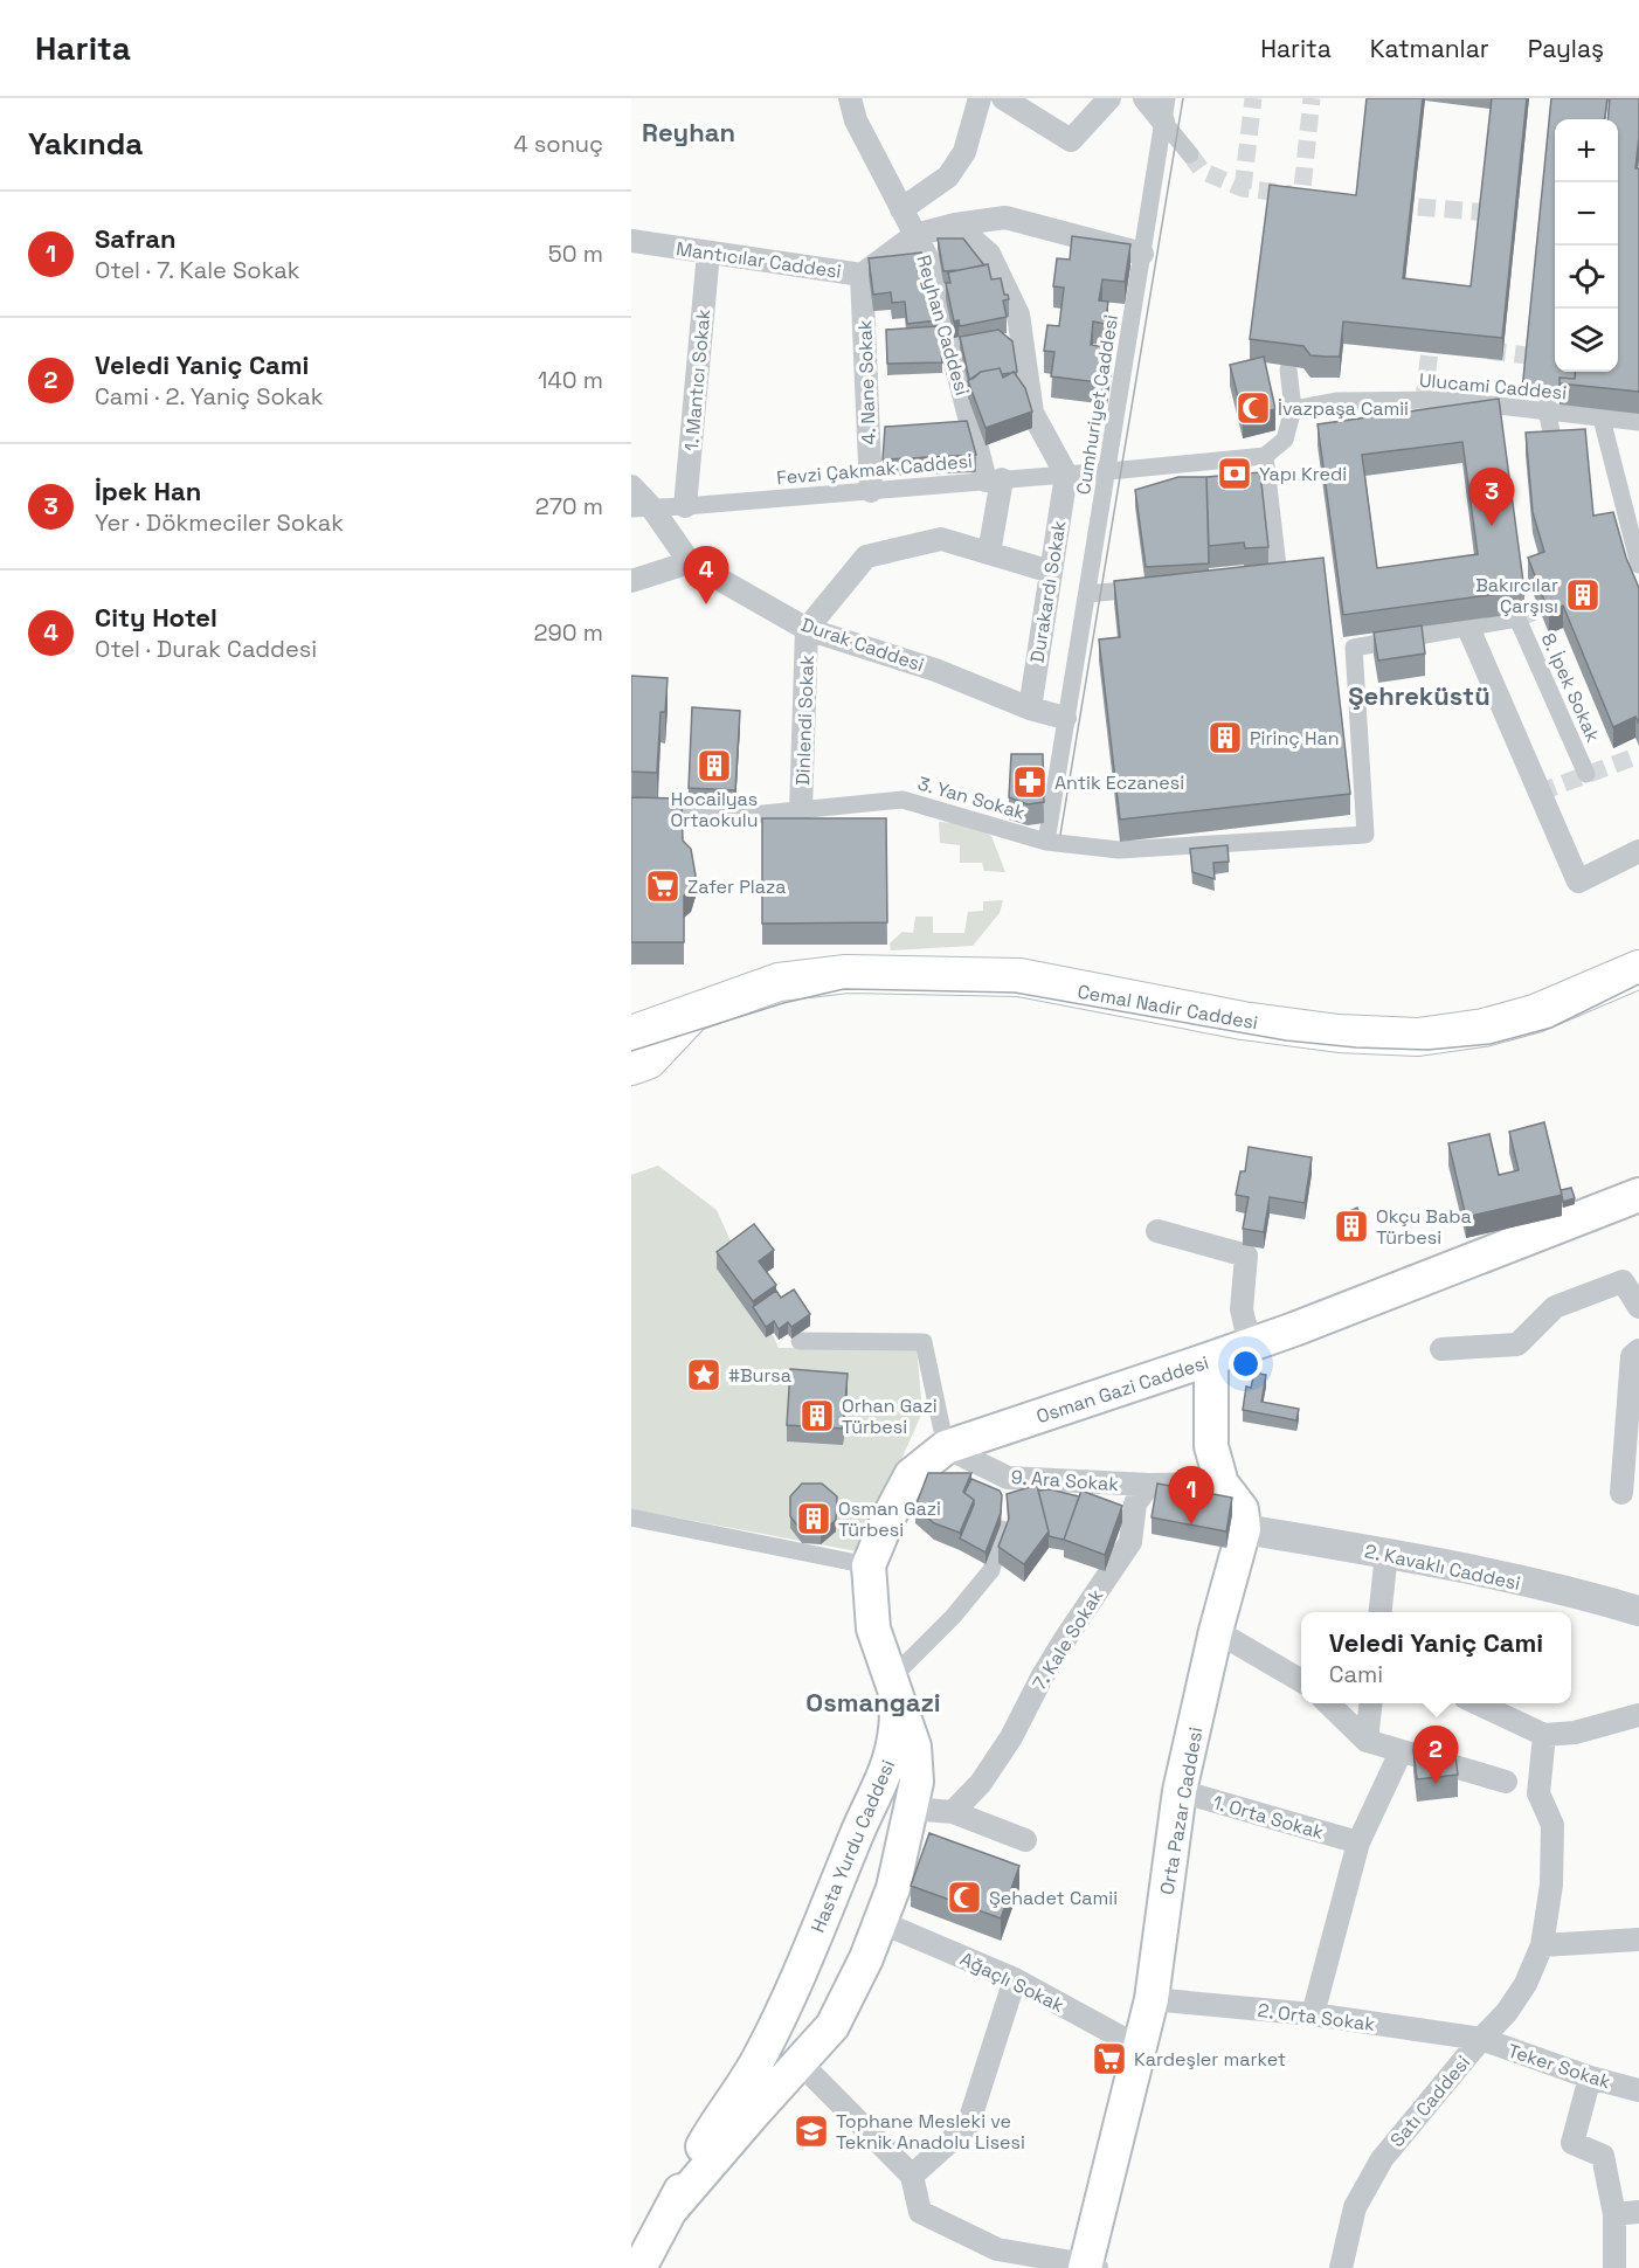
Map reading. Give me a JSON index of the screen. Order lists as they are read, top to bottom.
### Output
{
  "streets": {
    "main road": [
      "Cemal Nadir Caddesi",
      "Osman Gazi Caddesi",
      "Orta Pazar Caddesi",
      "Hasta Yurdu Caddesi"
    ],
    "street": [
      "Mantıcılar Caddesi",
      "Reyhan Caddesi",
      "1. Mantıcı Sokak",
      "4. Nane Sokak",
      "Ulucami Caddesi",
      "Cumhuriyet Caddesi",
      "Fevzi Çakmak Caddesi",
      "Durakardı Sokak",
      "Durak Caddesi",
      "8. İpek Sokak",
      "Dinlendi Sokak",
      "3. Yan Sokak",
      "9. Ara Sokak",
      "2. Kavaklı Caddesi",
      "7. Kale Sokak",
      "1. Orta Sokak",
      "Ağaçlı Sokak",
      "2. Orta Sokak",
      "Teker Sokak",
      "Satı Caddesi"
    ]
  },
  "crossings": [
    ["Mantıcılar Caddesi", "Reyhan Caddesi"],
    ["Mantıcılar Caddesi", "1. Mantıcı Sokak"],
    ["Mantıcılar Caddesi", "4. Nane Sokak"],
    ["Reyhan Caddesi", "Fevzi Çakmak Caddesi"],
    ["1. Mantıcı Sokak", "Fevzi Çakmak Caddesi"],
    ["4. Nane Sokak", "Fevzi Çakmak Caddesi"],
    ["Cumhuriyet Caddesi", "Fevzi Çakmak Caddesi"],
    ["Cumhuriyet Caddesi", "Durak Caddesi"],
    ["Cumhuriyet Caddesi", "3. Yan Sokak"],
    ["Fevzi Çakmak Caddesi", "Durakardı Sokak"],
    ["Fevzi Çakmak Caddesi", "Durak Caddesi"],
    ["Durakardı Sokak", "Durak Caddesi"],
    ["Durak Caddesi", "Dinlendi Sokak"],
    ["8. İpek Sokak", "3. Yan Sokak"],
    ["Dinlendi Sokak", "3. Yan Sokak"],
    ["Osman Gazi Caddesi", "9. Ara Sokak"],
    ["Osman Gazi Caddesi", "Hasta Yurdu Caddesi"],
    ["9. Ara Sokak", "7. Kale Sokak"],
    ["2. Kavaklı Caddesi", "Orta Pazar Caddesi"],
    ["Orta Pazar Caddesi", "1. Orta Sokak"],
    ["Orta Pazar Caddesi", "Ağaçlı Sokak"],
    ["Orta Pazar Caddesi", "2. Orta Sokak"],
    ["Hasta Yurdu Caddesi", "Ağaçlı Sokak"],
    ["2. Orta Sokak", "Teker Sokak"],
    ["2. Orta Sokak", "Satı Caddesi"],
    ["Teker Sokak", "Satı Caddesi"]
  ],
  "districts": ["Reyhan", "Şehreküstü", "Osmangazi"],
  "places": {
    "mosque": ["İvazpaşa Camii", "Şehadet Camii"],
    "bank": ["Yapı Kredi"],
    "building": [
      "Bakırcılar Çarşısı",
      "Pirinç Han",
      "Hocailyas Ortaokulu",
      "Okçu Baba Türbesi",
      "Orhan Gazi Türbesi",
      "Osman Gazi Türbesi"
    ],
    "pharmacy": ["Antik Eczanesi"],
    "supermarket": ["Zafer Plaza", "Kardeşler market"],
    "place": ["#Bursa"],
    "school or university": ["Tophane Mesleki ve Teknik Anadolu Lisesi"]
  },
  "page": {
    "header": "Harita",
    "nav": ["Harita", "Katmanlar", "Paylaş"],
    "heading": ["Yakında", "4 sonuç"],
    "map_buttons": ["+", "−"],
    "list": [
      {
        "mark": "1",
        "name": "Safran",
        "note": "Otel · 7. Kale Sokak",
        "value": "50 m"
      },
      {
        "mark": "2",
        "name": "Veledi Yaniç Cami",
        "note": "Cami · 2. Yaniç Sokak",
        "value": "140 m"
      },
      {
        "mark": "3",
        "name": "İpek Han",
        "note": "Yer · Dökmeciler Sokak",
        "value": "270 m"
      },
      {
        "mark": "4",
        "name": "City Hotel",
        "note": "Otel · Durak Caddesi",
        "value": "290 m"
      }
    ],
    "pins": [
      "3",
      "4",
      "1",
      "2"
    ],
    "popup": ["Veledi Yaniç Cami", "Cami"]
  }
}
